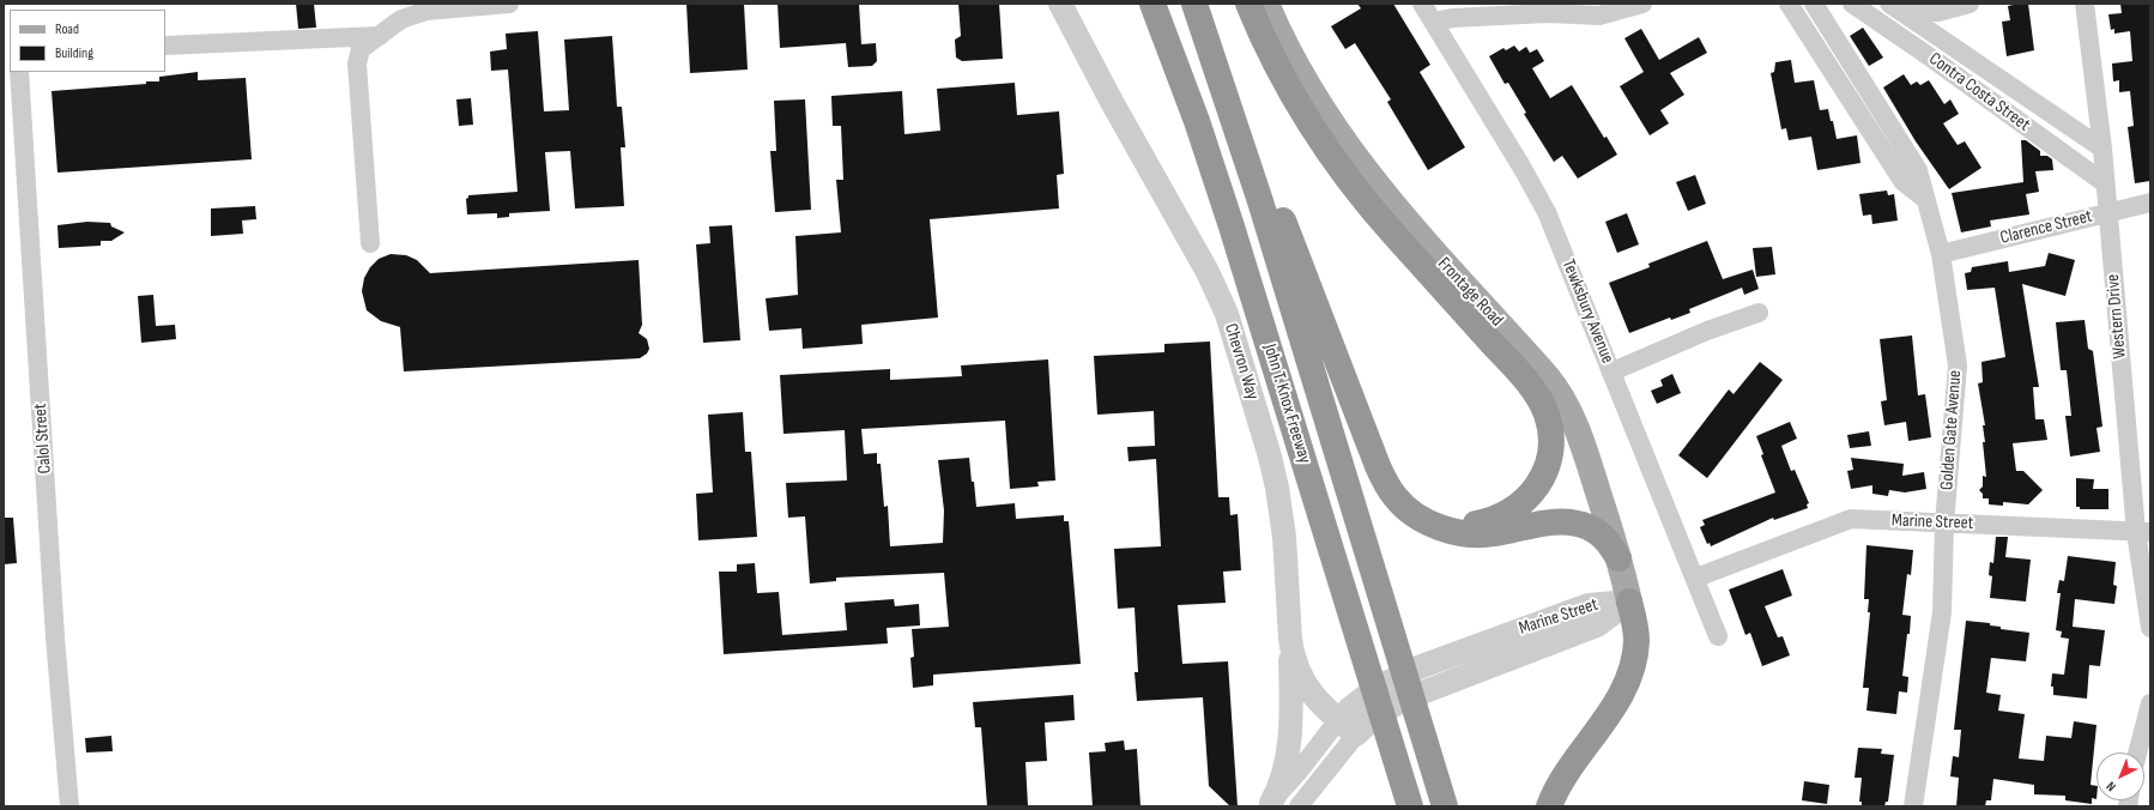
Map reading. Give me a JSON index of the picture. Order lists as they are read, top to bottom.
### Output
{
  "streets": {
    "highway": ["John T. Knox Freeway"],
    "main road": ["Frontage Road"],
    "street": [
      "Contra Costa Street",
      "Clarence Street",
      "Tewksbury Avenue",
      "Western Drive",
      "Chevron Way",
      "Golden Gate Avenue",
      "Calol Street",
      "Marine Street"
    ]
  },
  "crossings": [
    ["Contra Costa Street", "Western Drive"],
    ["Clarence Street", "Western Drive"],
    ["Clarence Street", "Golden Gate Avenue"],
    ["Frontage Road", "Marine Street"],
    ["Tewksbury Avenue", "Marine Street"],
    ["Western Drive", "Marine Street"],
    ["Chevron Way", "Marine Street"],
    ["Golden Gate Avenue", "Marine Street"]
  ],
  "legend": ["Road", "Building"],
  "north": "bottom left"
}
